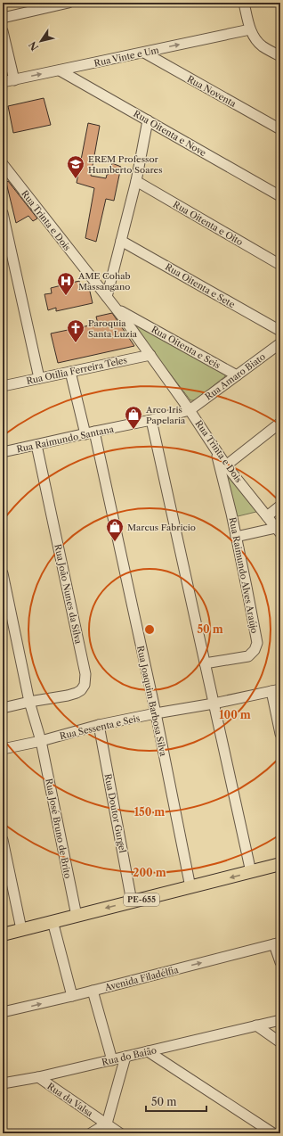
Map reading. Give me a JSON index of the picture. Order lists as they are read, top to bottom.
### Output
{
  "streets": {
    "main road": ["PE-655"],
    "street": [
      "Rua Vinte e Um",
      "Rua Noventa",
      "Rua Oitenta e Nove",
      "Rua Trinta e Dois",
      "Rua Oitenta e Oito",
      "Rua Oitenta e Sete",
      "Rua Oitenta e Seis",
      "Rua Otilia Ferreira Teles",
      "Rua Amaro Biato",
      "Rua Raimundo Santana",
      "Rua Raimundo Alves Araújo",
      "Rua João Nunes da Silva",
      "Rua Joaquim Barbosa Silva",
      "Rua Sessenta e Seis",
      "Rua Doutor Gurgel",
      "Rua José Bruno de Brito",
      "Avenida Filadélfia",
      "Rua do Baião",
      "Rua da Valsa"
    ]
  },
  "crossings": [
    ["Rua Vinte e Um", "Rua Noventa"],
    ["Rua Vinte e Um", "Rua Oitenta e Nove"],
    ["Rua Trinta e Dois", "Rua Oitenta e Seis"],
    ["Rua Trinta e Dois", "Rua Otilia Ferreira Teles"],
    ["Rua Trinta e Dois", "Rua Amaro Biato"],
    ["Rua Trinta e Dois", "Rua Raimundo Santana"],
    ["Rua Trinta e Dois", "Rua Raimundo Alves Araújo"],
    ["Rua Oitenta e Seis", "Rua Amaro Biato"],
    ["Rua Otilia Ferreira Teles", "Rua Joaquim Barbosa Silva"],
    ["Rua Amaro Biato", "Rua Raimundo Santana"],
    ["Rua Raimundo Santana", "Rua João Nunes da Silva"],
    ["Rua Raimundo Santana", "Rua Joaquim Barbosa Silva"],
    ["Rua João Nunes da Silva", "Rua José Bruno de Brito"],
    ["Rua Joaquim Barbosa Silva", "Rua Sessenta e Seis"],
    ["Rua Joaquim Barbosa Silva", "PE-655"],
    ["Rua Sessenta e Seis", "Rua Doutor Gurgel"],
    ["Rua Sessenta e Seis", "Rua José Bruno de Brito"],
    ["Rua Doutor Gurgel", "PE-655"],
    ["Rua José Bruno de Brito", "PE-655"],
    ["Rua do Baião", "Rua da Valsa"]
  ],
  "one_way": ["Rua Vinte e Um", "Avenida Filadélfia"],
  "places": {
    "school or university": ["EREM Professor Humberto Soares"],
    "hospital": ["AME Cohab Massangano"],
    "church": ["Paroquia Santa Luzia"],
    "shop": ["Arco Iris Papelaria", "Marcus Fabricio"]
  },
  "scale_bar": "50 m",
  "north": "bottom left",
  "rings": [
    "50 m",
    "100 m",
    "150 m",
    "200 m"
  ]
}
